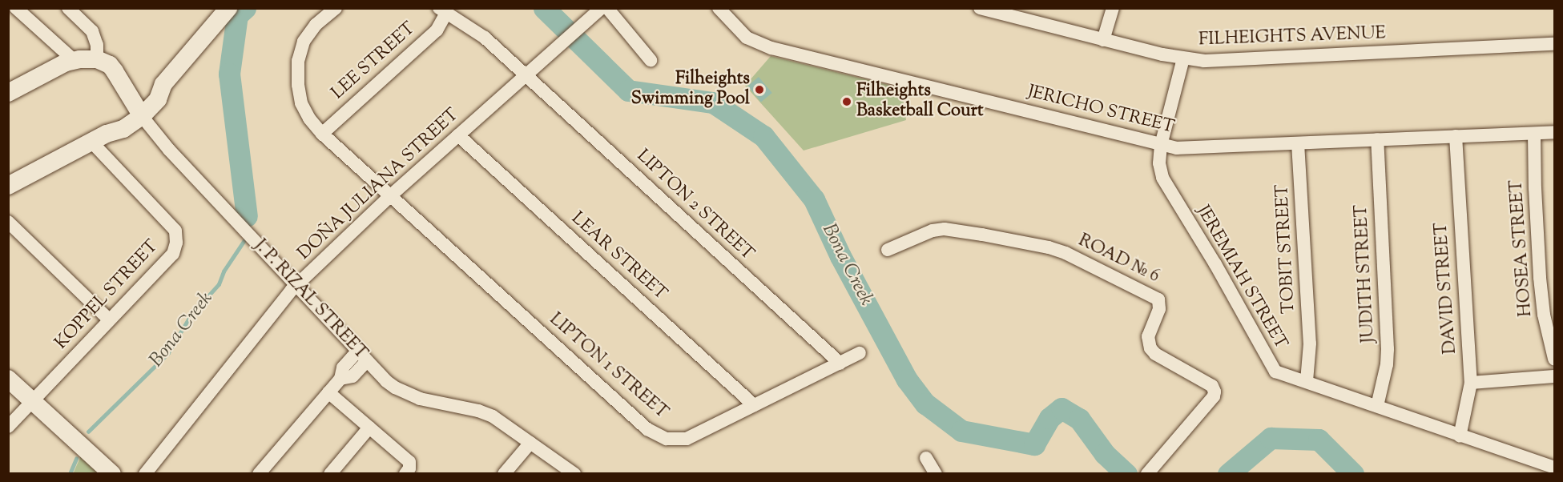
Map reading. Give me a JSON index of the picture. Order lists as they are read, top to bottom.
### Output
{
  "streets": {
    "street": [
      "FILHEIGHTS AVENUE",
      "LEE STREET",
      "JERICHO STREET",
      "DOÑA JULIANA STREET",
      "LIPTON 2 STREET",
      "HOSEA STREET",
      "TOBIT STREET",
      "LEAR STREET",
      "ROAD № 6",
      "JUDITH STREET",
      "JEREMIAH STREET",
      "DAVID STREET",
      "KOPPEL STREET",
      "J. P. RIZAL STREET",
      "LIPTON 1 STREET"
    ]
  },
  "crossings": [
    ["FILHEIGHTS AVENUE", "JEREMIAH STREET"],
    ["LEE STREET", "LIPTON 2 STREET"],
    ["LEE STREET", "LIPTON 1 STREET"],
    ["JERICHO STREET", "HOSEA STREET"],
    ["JERICHO STREET", "TOBIT STREET"],
    ["JERICHO STREET", "JUDITH STREET"],
    ["JERICHO STREET", "JEREMIAH STREET"],
    ["JERICHO STREET", "DAVID STREET"],
    ["DOÑA JULIANA STREET", "LIPTON 2 STREET"],
    ["DOÑA JULIANA STREET", "LEAR STREET"],
    ["DOÑA JULIANA STREET", "J. P. RIZAL STREET"],
    ["DOÑA JULIANA STREET", "LIPTON 1 STREET"],
    ["LIPTON 2 STREET", "LIPTON 1 STREET"],
    ["TOBIT STREET", "JEREMIAH STREET"],
    ["LEAR STREET", "LIPTON 1 STREET"],
    ["JUDITH STREET", "JEREMIAH STREET"],
    ["JEREMIAH STREET", "DAVID STREET"]
  ],
  "water": ["Bona Creek"],
  "places": ["Filheights Swimming Pool", "Filheights Basketball Court"]
}
